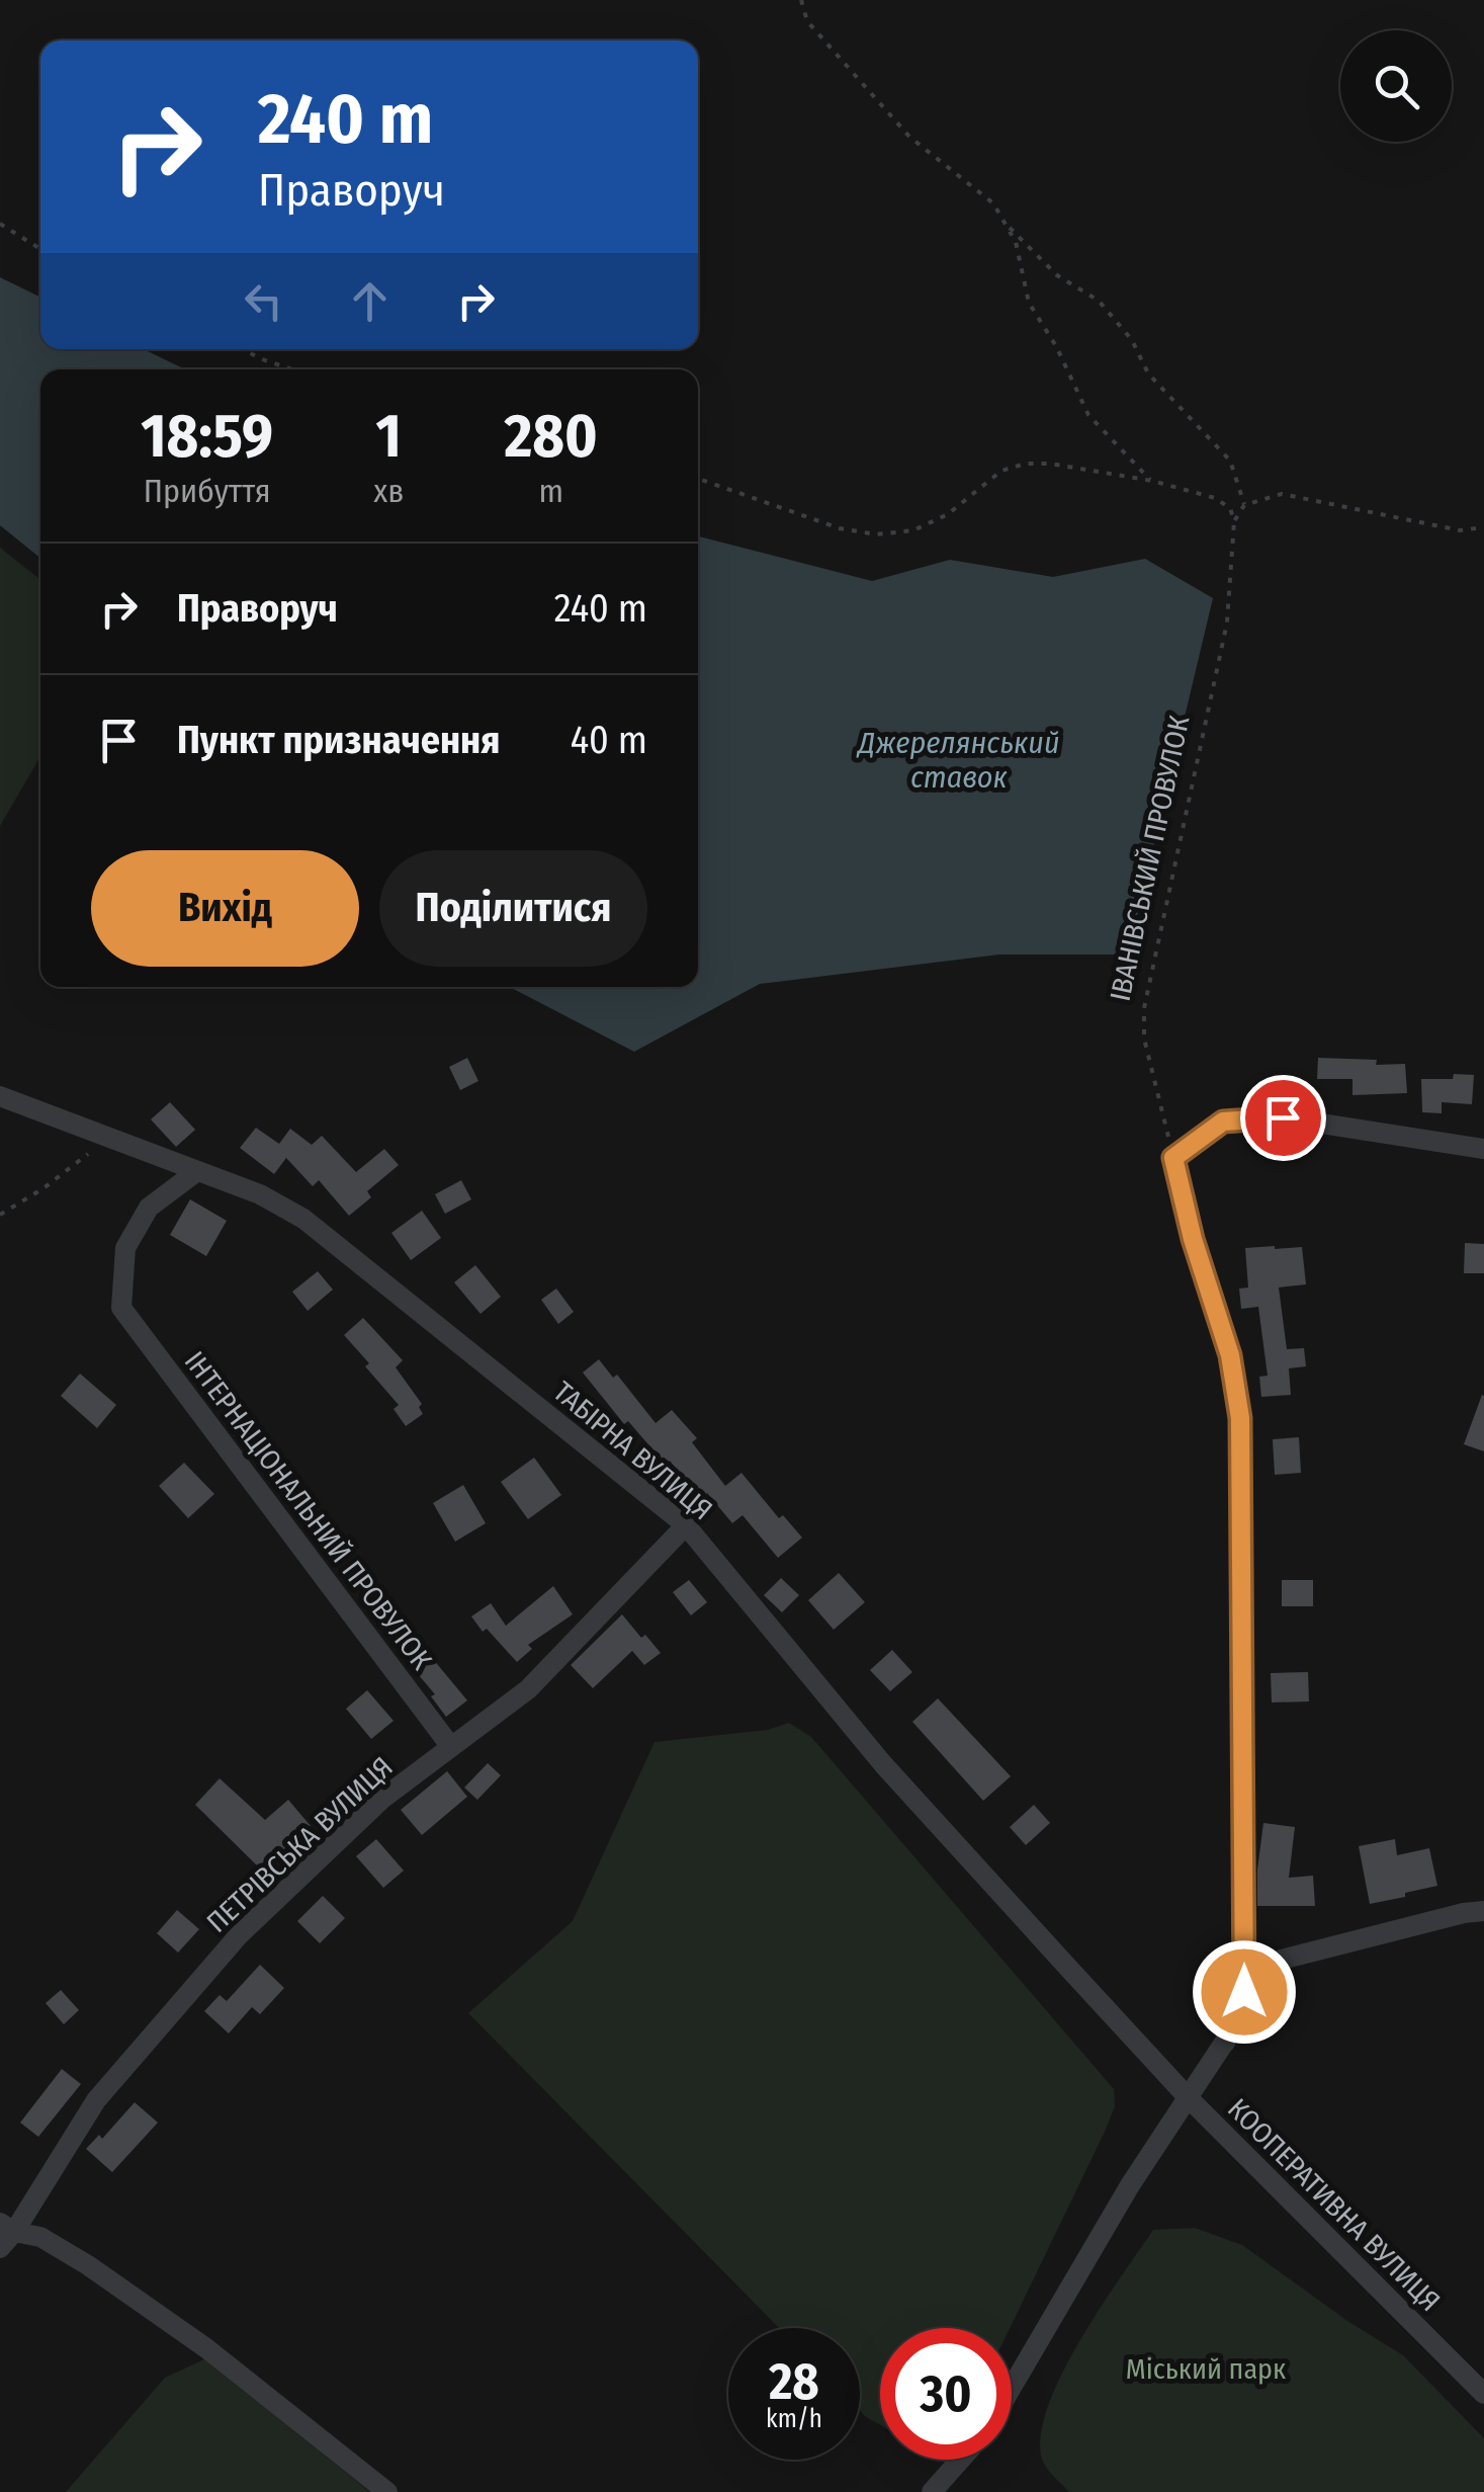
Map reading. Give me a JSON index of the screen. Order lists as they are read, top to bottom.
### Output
{
  "streets": {
    "street": [
      "ТАБІРНА ВУЛИЦЯ",
      "ІНТЕРНАЦІОНАЛЬНИЙ ПРОВУЛОК",
      "ПЕТРІВСЬКА ВУЛИЦЯ",
      "КООПЕРАТИВНА ВУЛИЦЯ"
    ],
    "path": ["ІВАНІВСЬКИЙ ПРОВУЛОК"]
  },
  "crossings": [
    ["ТАБІРНА ВУЛИЦЯ", "ІНТЕРНАЦІОНАЛЬНИЙ ПРОВУЛОК"],
    ["ТАБІРНА ВУЛИЦЯ", "ПЕТРІВСЬКА ВУЛИЦЯ"],
    ["ТАБІРНА ВУЛИЦЯ", "КООПЕРАТИВНА ВУЛИЦЯ"],
    ["ІНТЕРНАЦІОНАЛЬНИЙ ПРОВУЛОК", "ПЕТРІВСЬКА ВУЛИЦЯ"]
  ],
  "water": ["Джерелянський ставок"],
  "parks": ["Міський парк"],
  "page": {
    "turn": ["240 m", "Праворуч"],
    "eta": [
      "18:59",
      "Прибуття",
      "1",
      "хв",
      "280",
      "m"
    ],
    "list": [
      {
        "name": "Праворуч",
        "value": "240 m"
      },
      {
        "name": "Пункт призначення",
        "value": "40 m"
      }
    ],
    "buttons": ["Вихід", "Поділитися"],
    "speed": "28 km/h",
    "limit": "30"
  }
}
